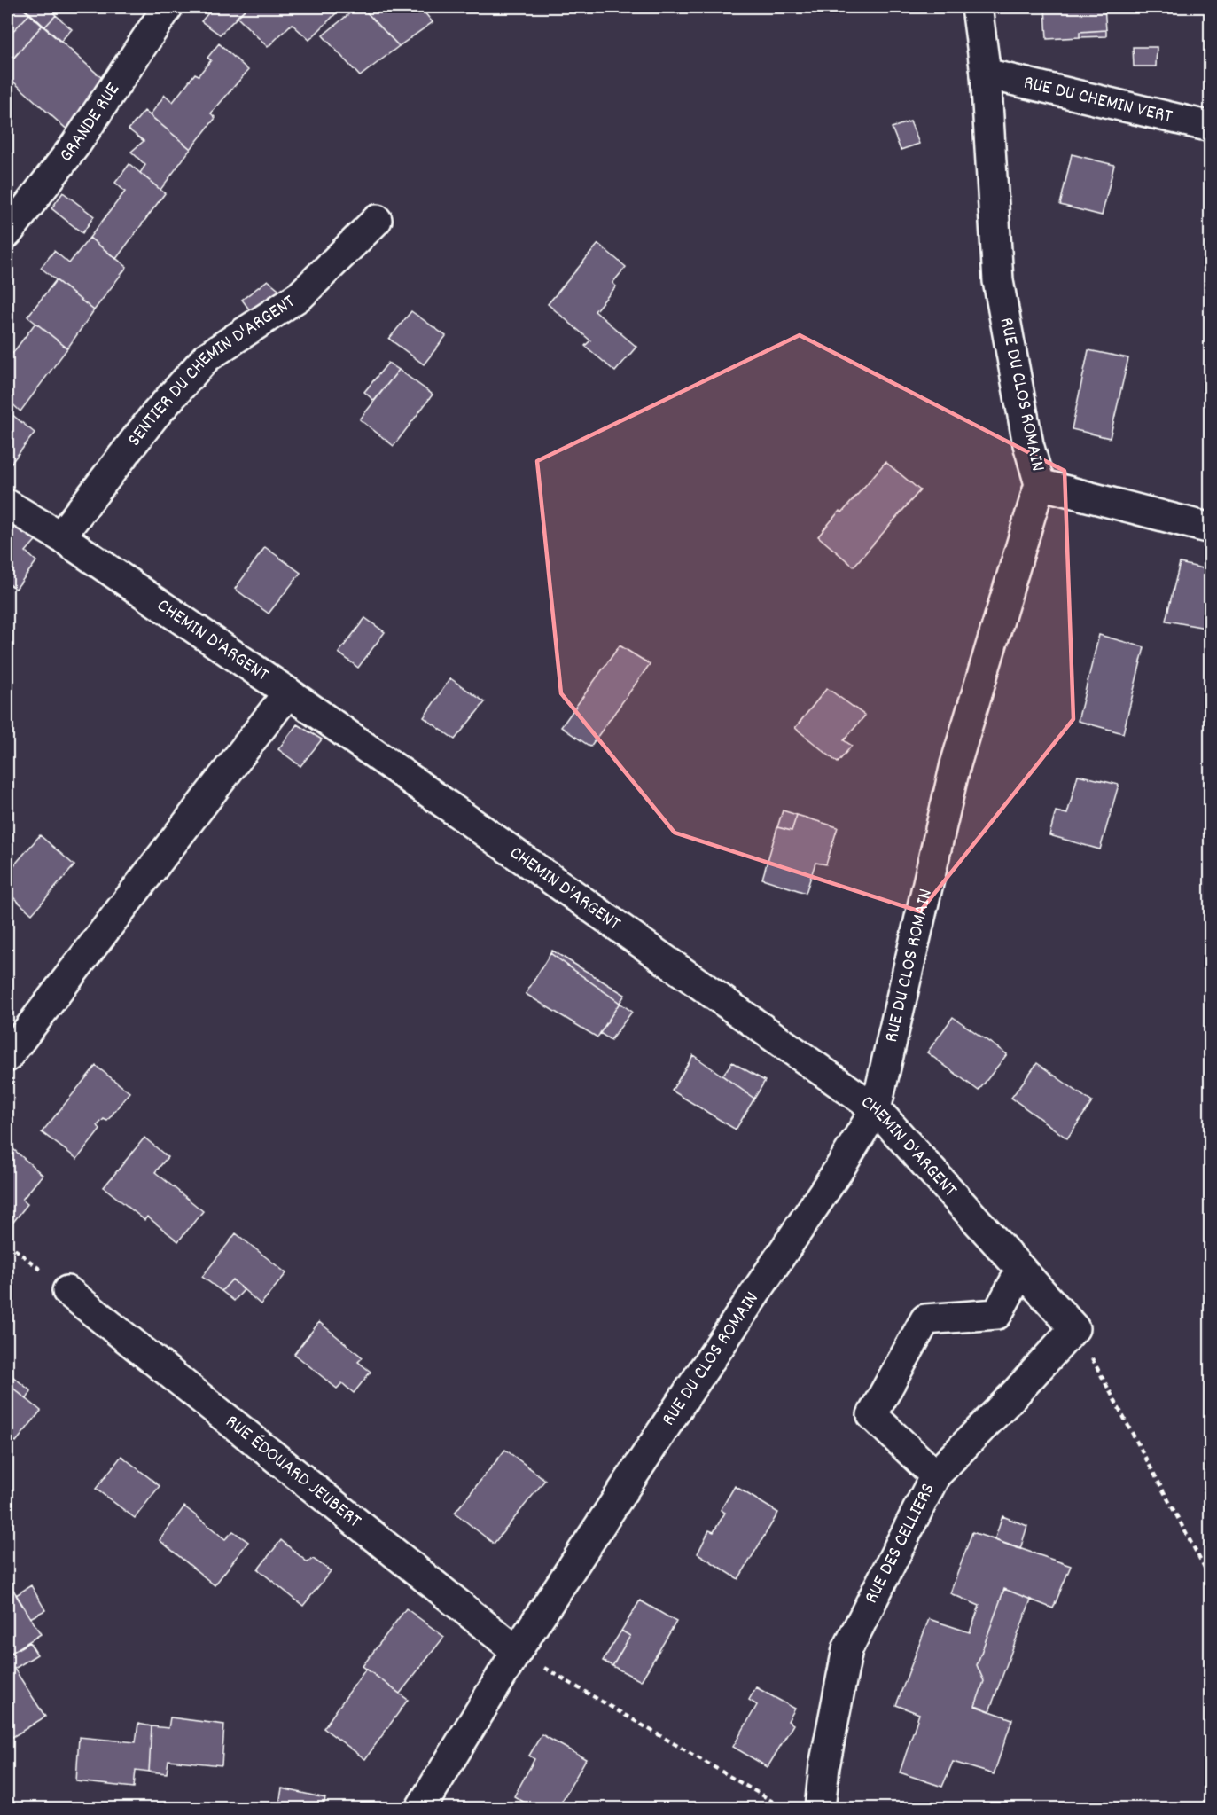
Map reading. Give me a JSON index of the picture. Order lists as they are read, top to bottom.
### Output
{
  "streets": {
    "street": [
      "RUE DU CHEMIN VERT",
      "GRANDE RUE",
      "SENTIER DU CHEMIN D'ARGENT",
      "RUE DU CLOS ROMAIN",
      "CHEMIN D'ARGENT",
      "RUE ÉDOUARD JEUBERT",
      "RUE DES CELLIERS"
    ]
  },
  "crossings": [
    ["RUE DU CHEMIN VERT", "RUE DU CLOS ROMAIN"],
    ["SENTIER DU CHEMIN D'ARGENT", "CHEMIN D'ARGENT"],
    ["RUE DU CLOS ROMAIN", "CHEMIN D'ARGENT"],
    ["RUE DU CLOS ROMAIN", "RUE ÉDOUARD JEUBERT"],
    ["CHEMIN D'ARGENT", "RUE DES CELLIERS"]
  ]
}
